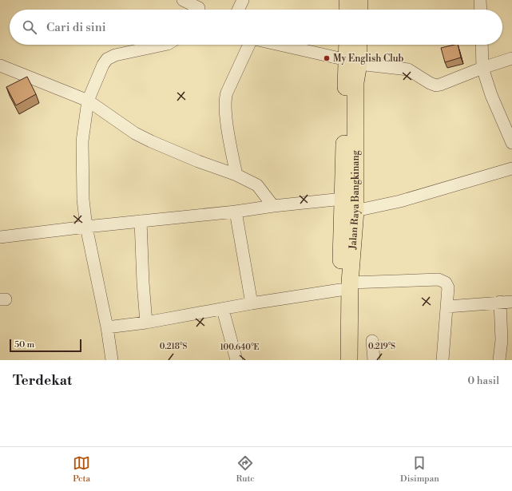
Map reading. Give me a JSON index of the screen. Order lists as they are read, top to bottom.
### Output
{
  "streets": {
    "highway": ["Jalan Raya Bangkinang"]
  },
  "places": ["My English Club"],
  "scale_bar": "50 m",
  "page": {
    "search": "Cari di sini",
    "scale": "50 m",
    "heading": ["Terdekat", "0 hasil"],
    "nav": ["Peta", "Rute", "Disimpan"]
  },
  "coordinates": ["0.218°S", "0.219°S", "100.640°E"]
}
